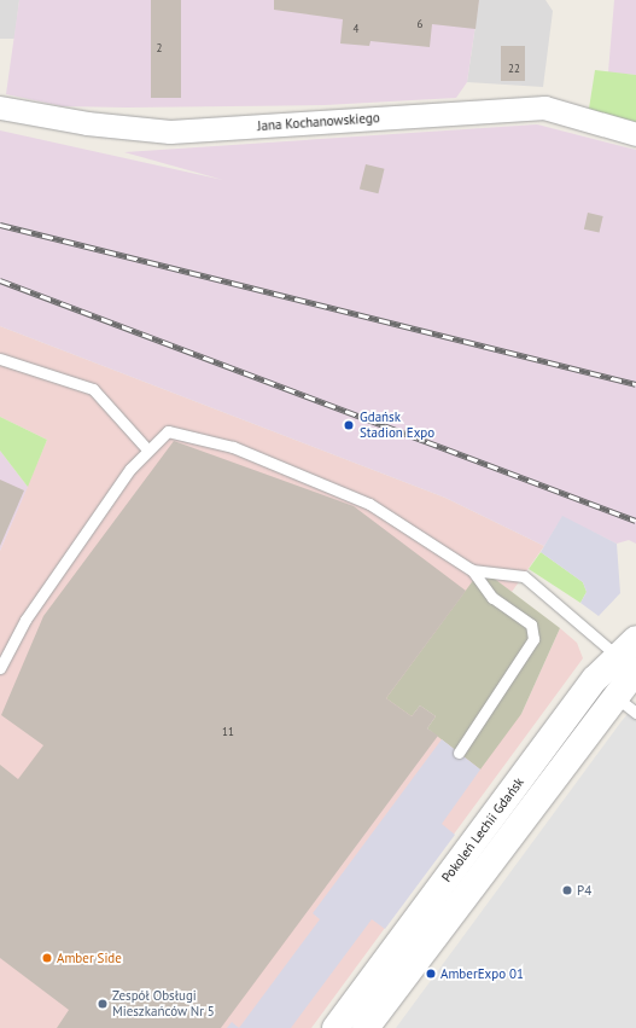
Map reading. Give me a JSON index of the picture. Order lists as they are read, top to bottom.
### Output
{
  "streets": {
    "street": ["Jana Kochanowskiego", "Pokoleń Lechii Gdańsk"]
  },
  "places": [
    "Gdańsk Stadion Expo",
    "P4",
    "Amber Side",
    "AmberExpo 01",
    "Zespół Obsługi Mieszkańców Nr 5"
  ],
  "house_numbers": [
    "6",
    "4",
    "2",
    "22",
    "11"
  ]
}
